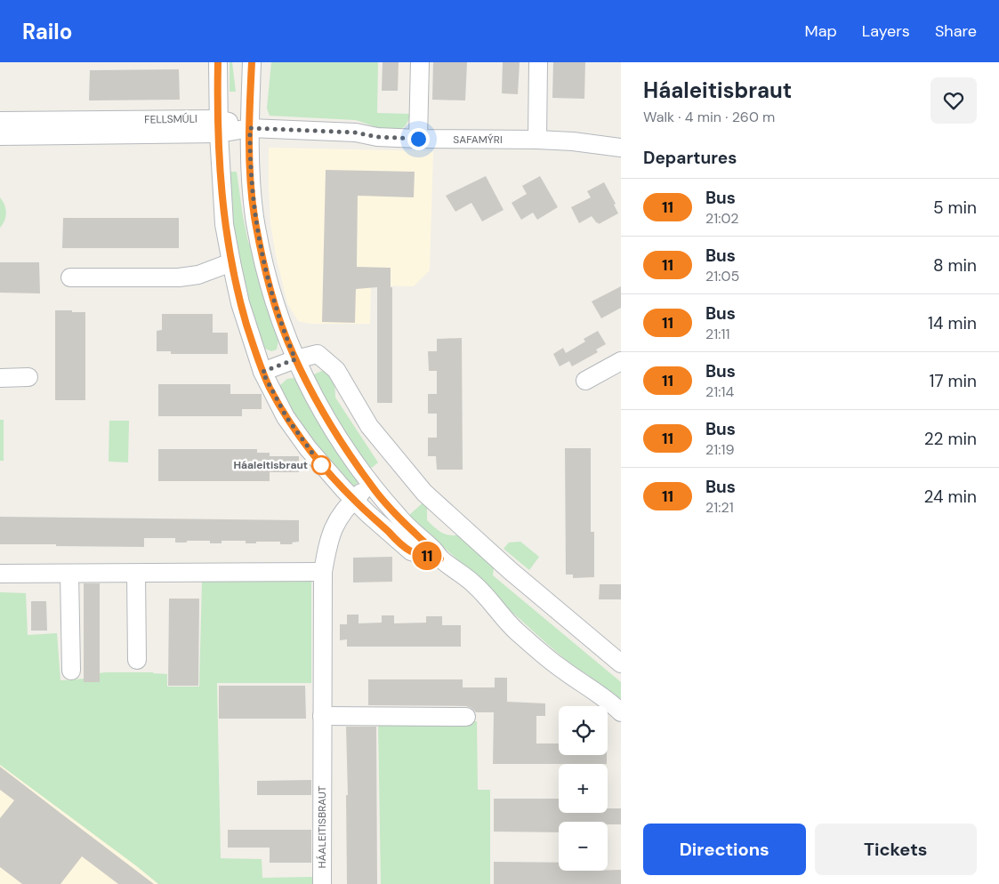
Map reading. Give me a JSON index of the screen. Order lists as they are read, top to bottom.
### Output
{
  "streets": {
    "street": ["FELLSMÚLI", "SAFAMÝRI", "HÁALEITISBRAUT"]
  },
  "crossings": [
    ["FELLSMÚLI", "SAFAMÝRI"]
  ],
  "places": ["Háaleitisbraut"],
  "lines": ["bus line 11"],
  "page": {
    "header": "Railo",
    "nav": ["Map", "Layers", "Share"],
    "on_map": "11",
    "heading": [
      ["Háaleitisbraut", "Walk · 4 min · 260 m"],
      "Departures"
    ],
    "list": [
      {
        "mark": "11",
        "name": "Bus",
        "note": "21:02",
        "value": "5 min"
      },
      {
        "mark": "11",
        "name": "Bus",
        "note": "21:05",
        "value": "8 min"
      },
      {
        "mark": "11",
        "name": "Bus",
        "note": "21:11",
        "value": "14 min"
      },
      {
        "mark": "11",
        "name": "Bus",
        "note": "21:14",
        "value": "17 min"
      },
      {
        "mark": "11",
        "name": "Bus",
        "note": "21:19",
        "value": "22 min"
      },
      {
        "mark": "11",
        "name": "Bus",
        "note": "21:21",
        "value": "24 min"
      }
    ],
    "map_buttons": ["+", "−"],
    "buttons": ["Directions", "Tickets"]
  }
}
